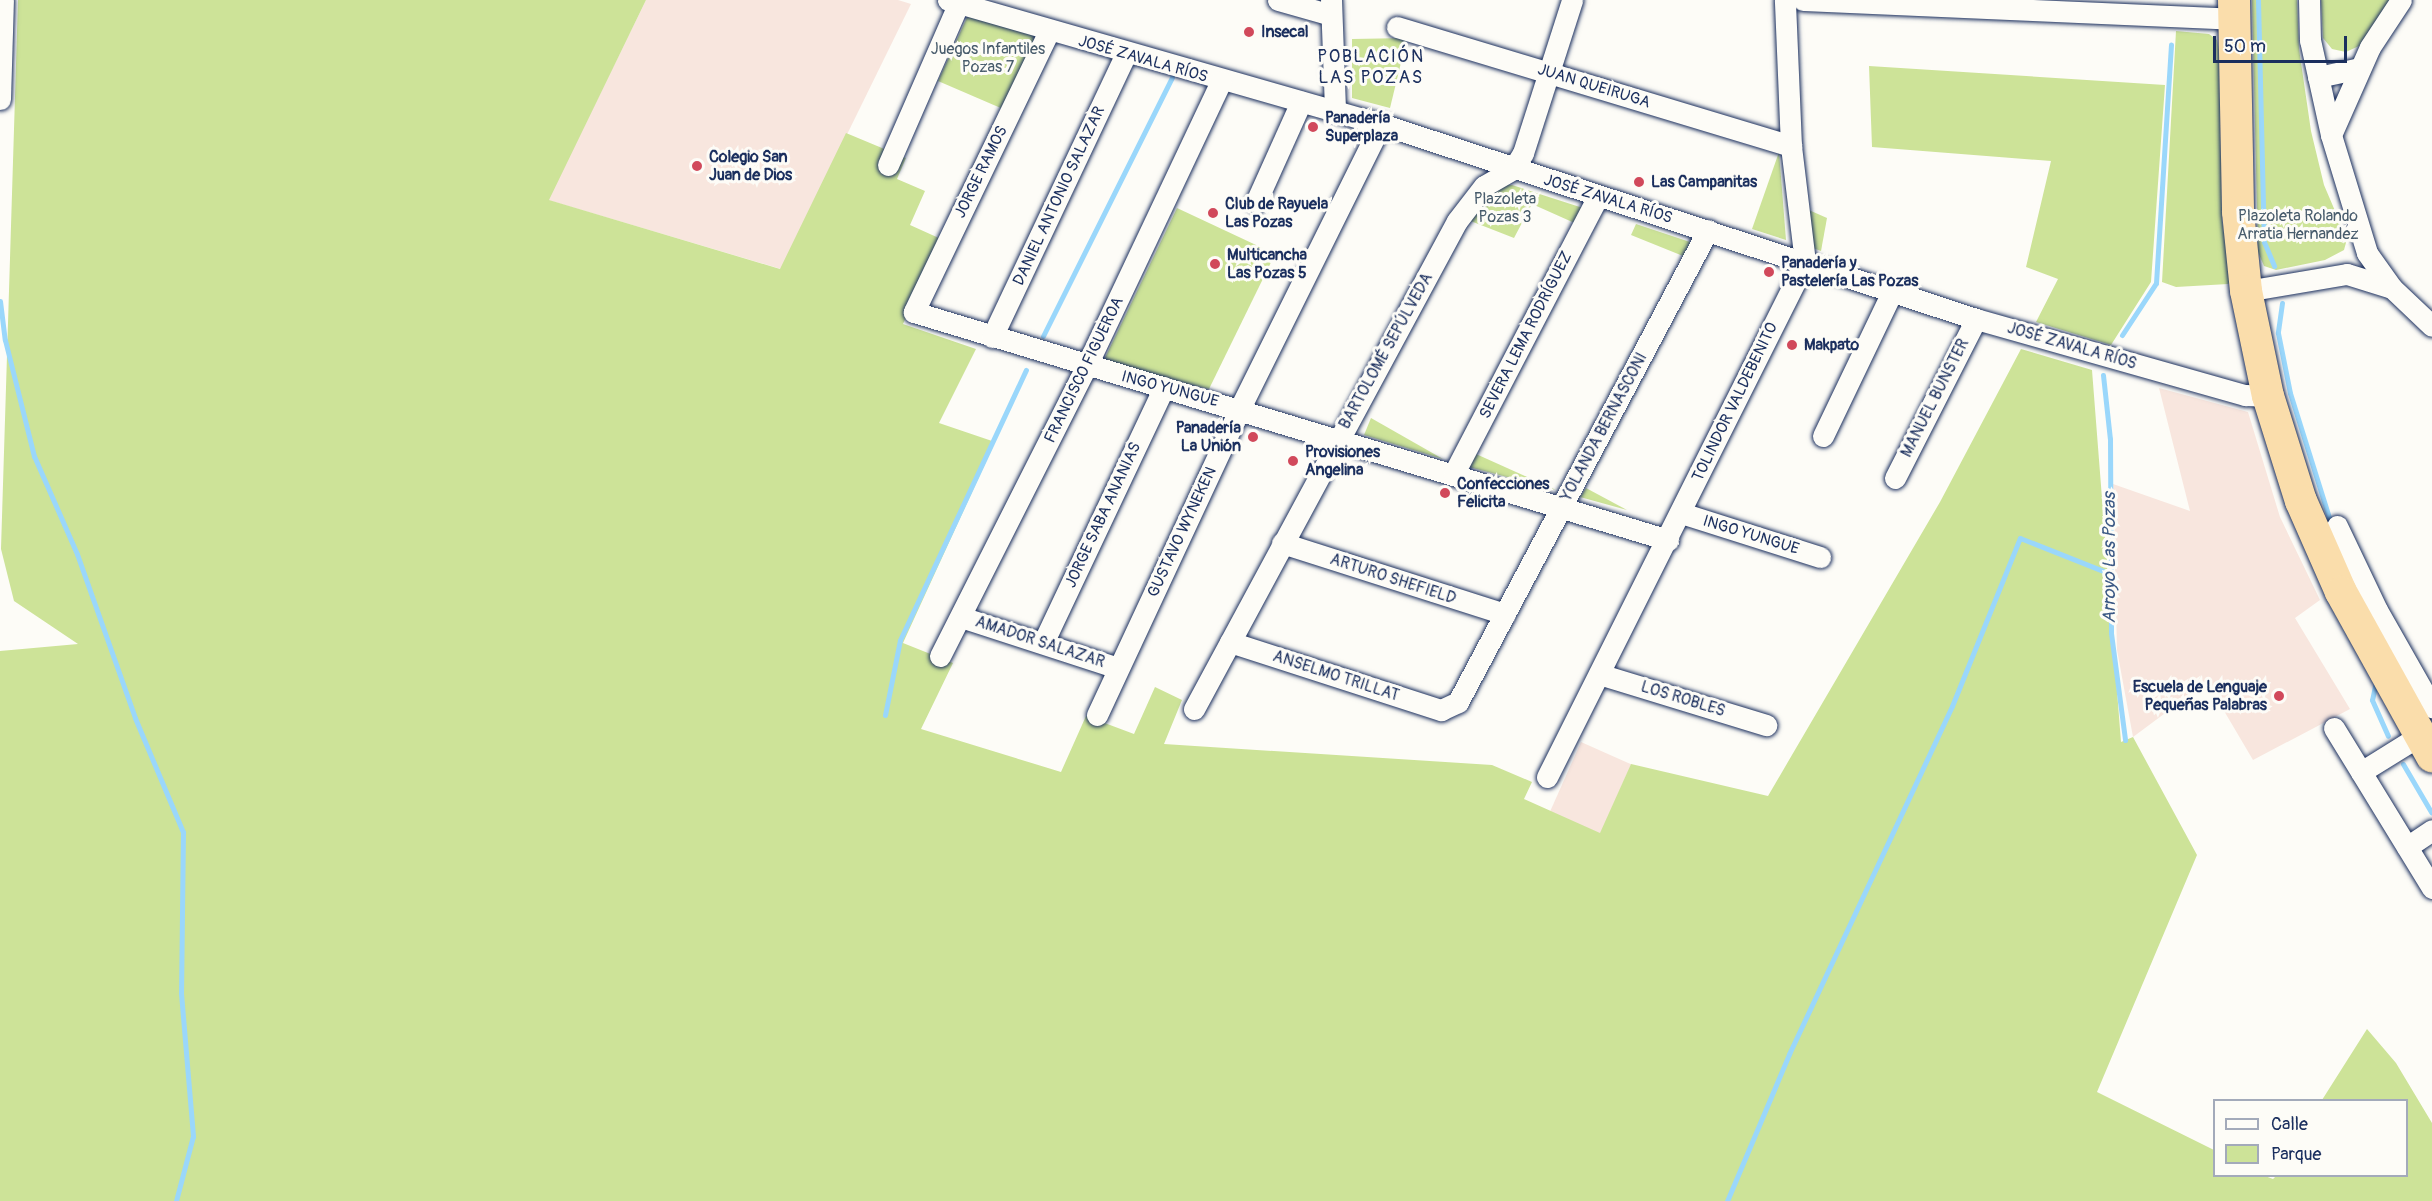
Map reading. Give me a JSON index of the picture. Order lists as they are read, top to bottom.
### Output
{
  "streets": {
    "street": [
      "JOSÉ ZAVALA RÍOS",
      "JUAN QUEIRUGA",
      "JORGE RAMOS",
      "DANIEL ANTONIO SALAZAR",
      "SEVERA LEMA RODRÍGUEZ",
      "BARTOLOMÉ SEPÚLVEDA",
      "FRANCISCO FIGUEROA",
      "INGO YUNGUE",
      "MANUEL BUNSTER",
      "TOLINDOR VALDEBENITO",
      "YOLANDA BERNASCONI",
      "JORGE SABA ANANIAS",
      "GUSTAVO WYNEKEN",
      "ARTURO SHEFIELD",
      "AMADOR SALAZAR",
      "ANSELMO TRILLAT",
      "LOS ROBLES"
    ]
  },
  "crossings": [
    ["JOSÉ ZAVALA RÍOS", "JORGE RAMOS"],
    ["JOSÉ ZAVALA RÍOS", "DANIEL ANTONIO SALAZAR"],
    ["JOSÉ ZAVALA RÍOS", "SEVERA LEMA RODRÍGUEZ"],
    ["JOSÉ ZAVALA RÍOS", "BARTOLOMÉ SEPÚLVEDA"],
    ["JOSÉ ZAVALA RÍOS", "FRANCISCO FIGUEROA"],
    ["JOSÉ ZAVALA RÍOS", "MANUEL BUNSTER"],
    ["JOSÉ ZAVALA RÍOS", "TOLINDOR VALDEBENITO"],
    ["JOSÉ ZAVALA RÍOS", "YOLANDA BERNASCONI"],
    ["JOSÉ ZAVALA RÍOS", "GUSTAVO WYNEKEN"],
    ["JORGE RAMOS", "INGO YUNGUE"],
    ["DANIEL ANTONIO SALAZAR", "INGO YUNGUE"],
    ["SEVERA LEMA RODRÍGUEZ", "INGO YUNGUE"],
    ["BARTOLOMÉ SEPÚLVEDA", "INGO YUNGUE"],
    ["BARTOLOMÉ SEPÚLVEDA", "ARTURO SHEFIELD"],
    ["BARTOLOMÉ SEPÚLVEDA", "ANSELMO TRILLAT"],
    ["FRANCISCO FIGUEROA", "INGO YUNGUE"],
    ["FRANCISCO FIGUEROA", "AMADOR SALAZAR"],
    ["INGO YUNGUE", "TOLINDOR VALDEBENITO"],
    ["INGO YUNGUE", "YOLANDA BERNASCONI"],
    ["INGO YUNGUE", "JORGE SABA ANANIAS"],
    ["INGO YUNGUE", "GUSTAVO WYNEKEN"],
    ["TOLINDOR VALDEBENITO", "LOS ROBLES"],
    ["YOLANDA BERNASCONI", "ARTURO SHEFIELD"],
    ["YOLANDA BERNASCONI", "ANSELMO TRILLAT"],
    ["JORGE SABA ANANIAS", "AMADOR SALAZAR"],
    ["GUSTAVO WYNEKEN", "AMADOR SALAZAR"]
  ],
  "districts": ["POBLACIÓN LAS POZAS"],
  "water": ["Arroyo Las Pozas"],
  "parks": ["Juegos Infantiles Pozas 7", "Plazoleta Pozas 3", "Plazoleta Rolando Arratia Hernandez"],
  "places": [
    "Insecal",
    "Panadería Superplaza",
    "Colegio San Juan de Dios",
    "Las Campanitas",
    "Club de Rayuela Las Pozas",
    "Multicancha Las Pozas 5",
    "Panadería y Pastelería Las Pozas",
    "Makpato",
    "Panadería La Unión",
    "Provisiones Angelina",
    "Confecciones Felicita",
    "Escuela de Lenguaje Pequeñas Palabras"
  ],
  "legend": ["Calle", "Parque"],
  "scale_bar": "50 m"
}
